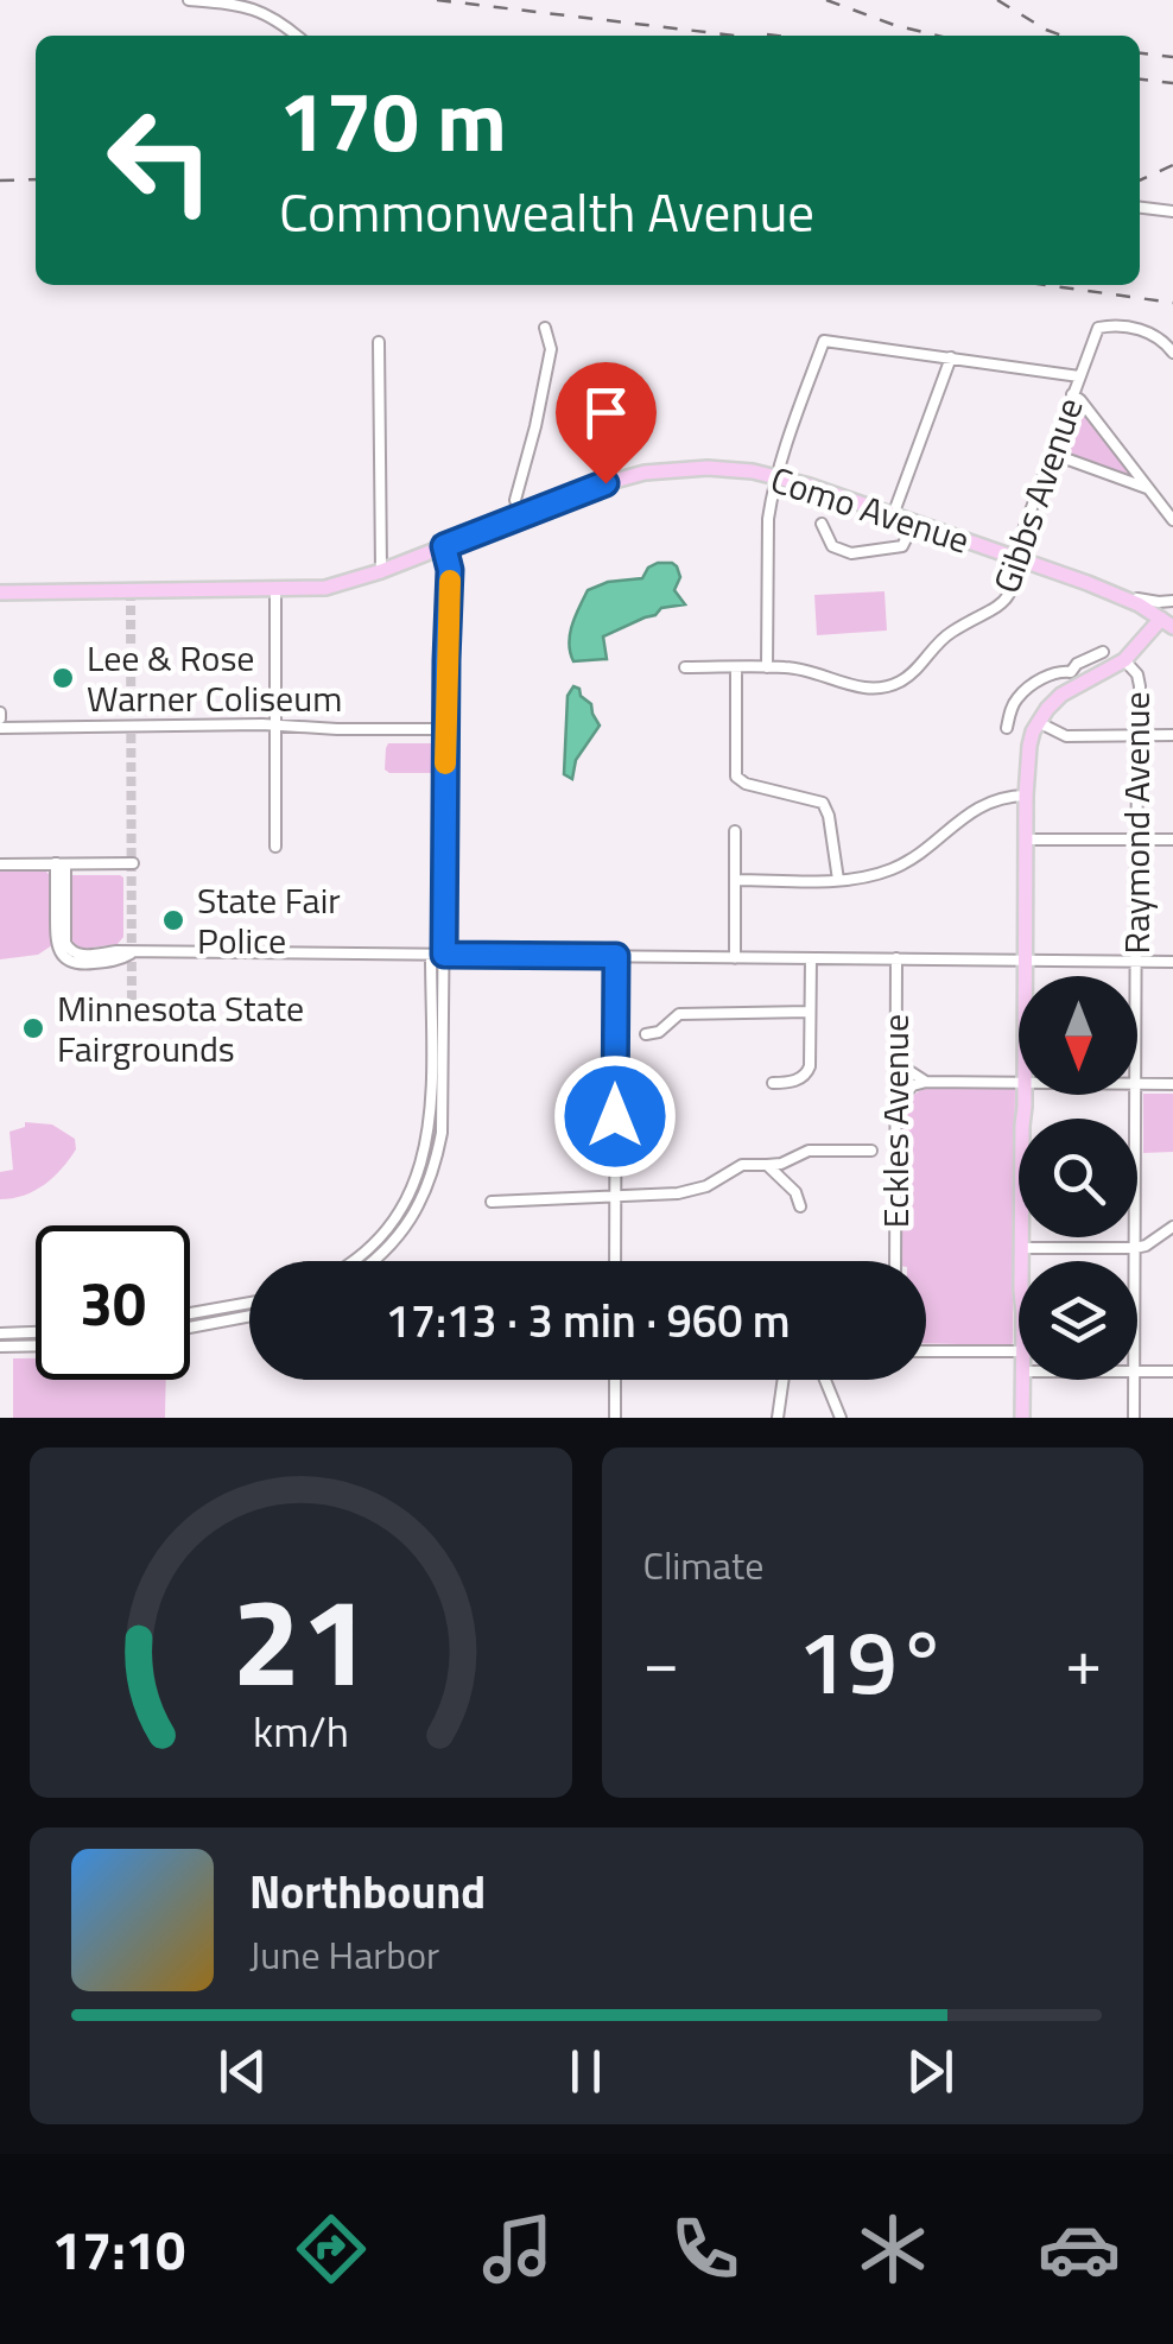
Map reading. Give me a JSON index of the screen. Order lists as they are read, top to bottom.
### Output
{
  "streets": {
    "main road": ["Como Avenue"],
    "street": ["Gibbs Avenue", "Raymond Avenue", "Eckles Avenue"]
  },
  "crossings": [
    ["Gibbs Avenue", "Como Avenue"]
  ],
  "places": ["Lee & Rose Warner Coliseum", "State Fair Police", "Minnesota State Fairgrounds"],
  "north": "bottom",
  "page": {
    "turn": ["170 m", "Commonwealth Avenue"],
    "limit": "30",
    "trip": "17:13 · 3 min · 960 m",
    "tile": "Climate",
    "heat": ["−", "19°", "+"],
    "song": ["Northbound", "June Harbor"],
    "tabs": "17:10",
    "gauge": ["21", "km/h"]
  }
}
